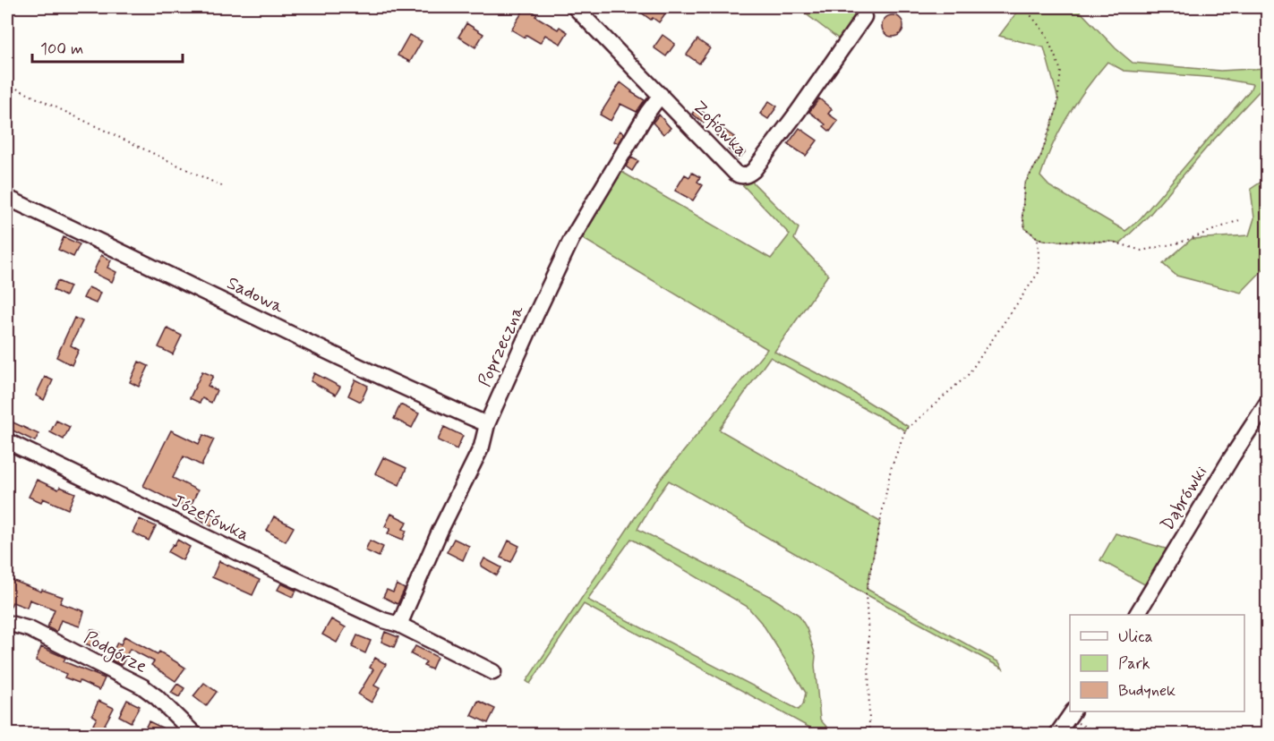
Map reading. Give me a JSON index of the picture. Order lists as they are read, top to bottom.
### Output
{
  "streets": {
    "street": [
      "Zofiówka",
      "Sadowa",
      "Poprzeczna",
      "Dąbrówki",
      "Józefówka",
      "Podgórze"
    ]
  },
  "crossings": [
    ["Zofiówka", "Poprzeczna"],
    ["Sadowa", "Poprzeczna"],
    ["Poprzeczna", "Józefówka"]
  ],
  "legend": ["Ulica", "Park", "Budynek"],
  "scale_bar": "100 m"
}
